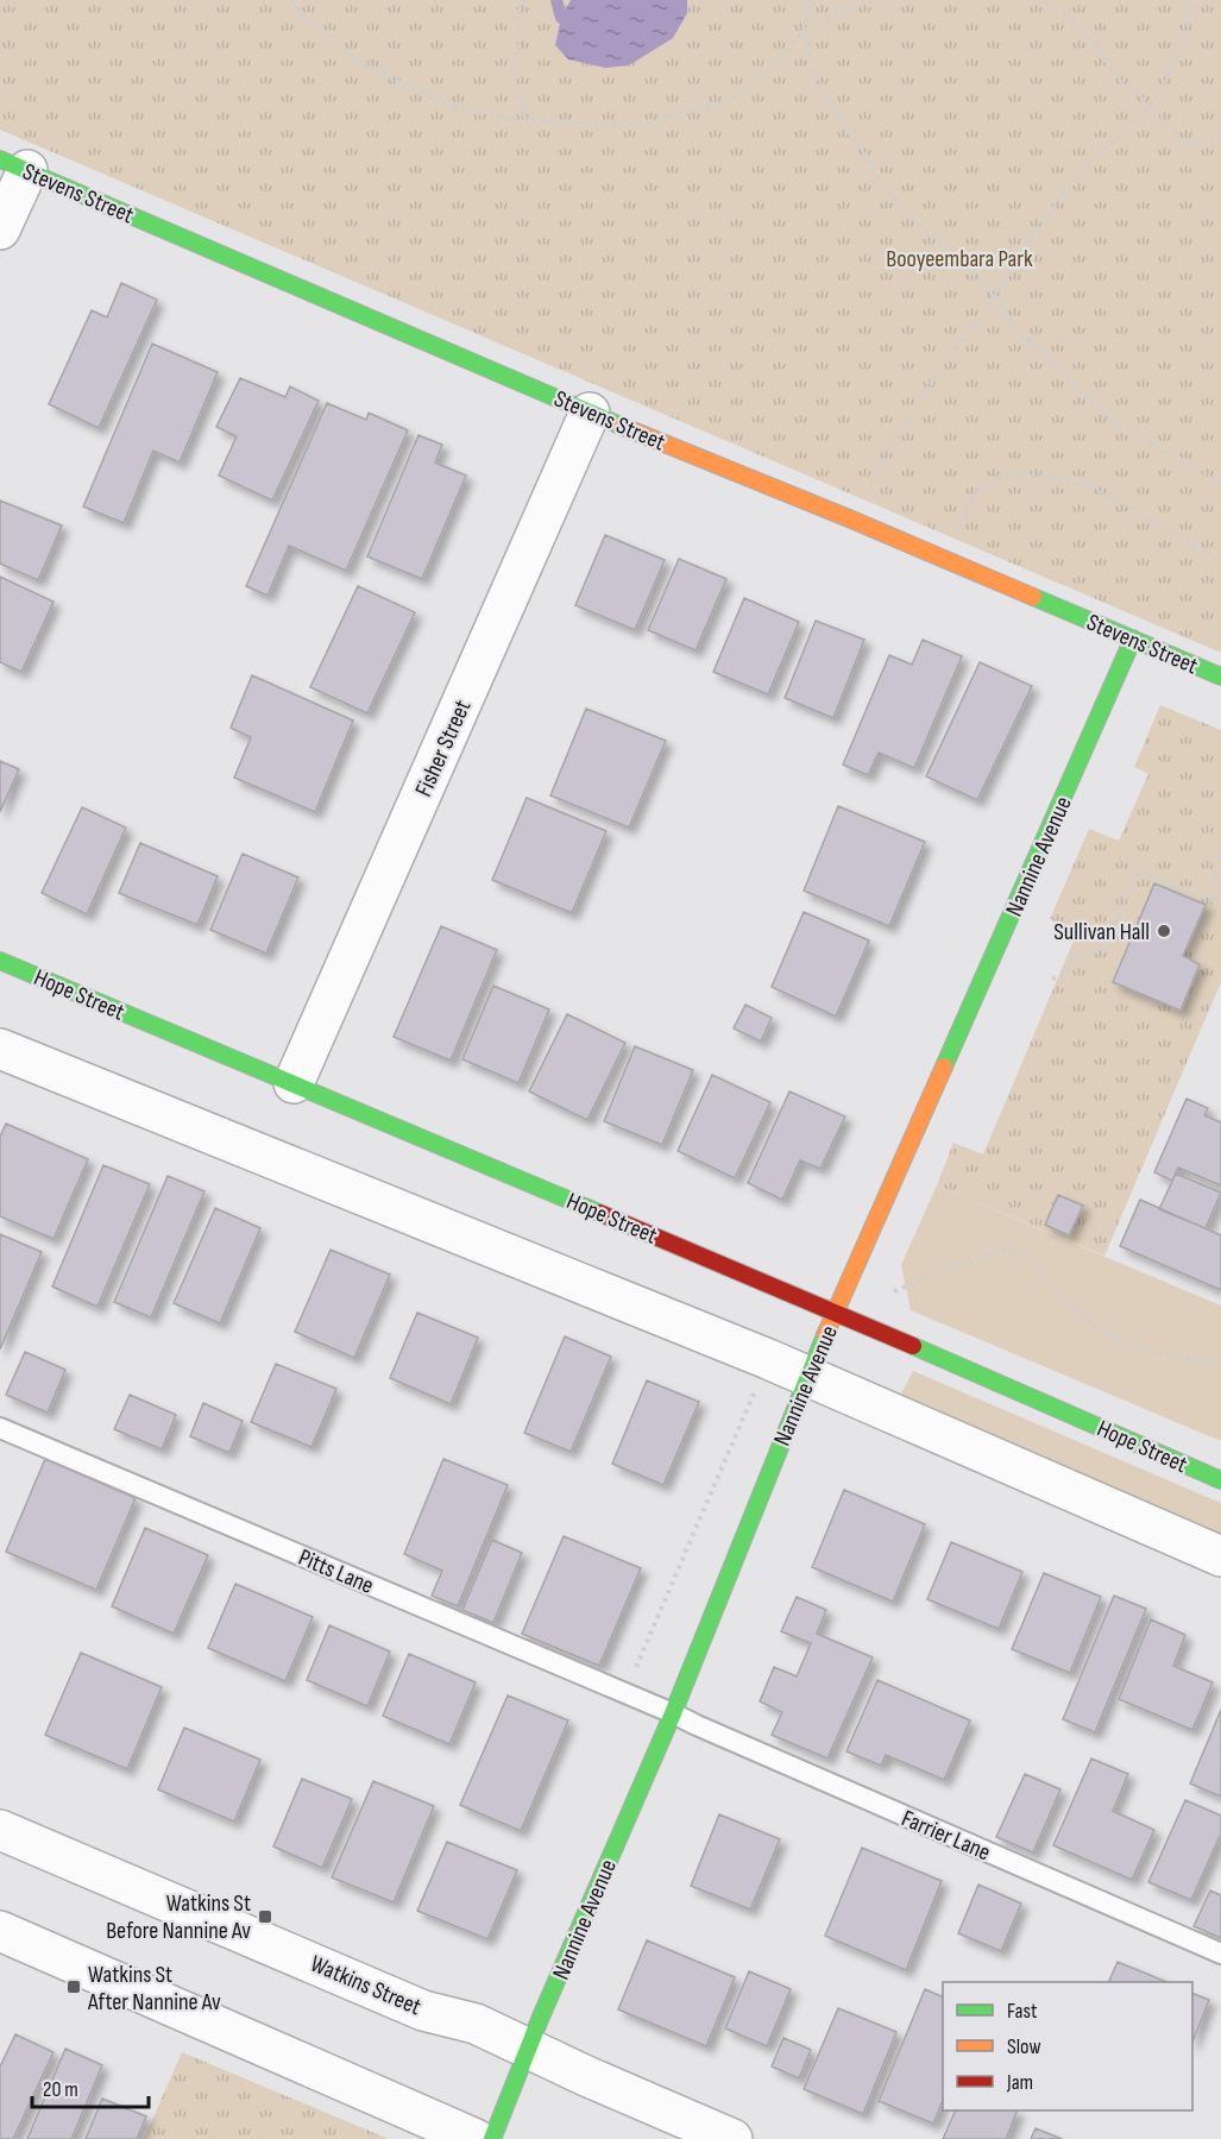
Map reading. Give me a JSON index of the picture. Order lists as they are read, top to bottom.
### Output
{
  "streets": {
    "street": [
      "Stevens Street",
      "Fisher Street",
      "Nannine Avenue",
      "Hope Street",
      "Watkins Street"
    ],
    "lane": ["Pitts Lane", "Farrier Lane"]
  },
  "crossings": [
    ["Stevens Street", "Fisher Street"],
    ["Stevens Street", "Nannine Avenue"],
    ["Fisher Street", "Hope Street"],
    ["Nannine Avenue", "Hope Street"],
    ["Nannine Avenue", "Pitts Lane"],
    ["Nannine Avenue", "Farrier Lane"],
    ["Nannine Avenue", "Watkins Street"],
    ["Pitts Lane", "Farrier Lane"]
  ],
  "parks": ["Booyeembara Park"],
  "places": {
    "other": ["Sullivan Hall"],
    "transit": ["Watkins St Before Nannine Av", "Watkins St After Nannine Av"]
  },
  "legend": ["Fast", "Slow", "Jam"],
  "scale_bar": "20 m"
}
